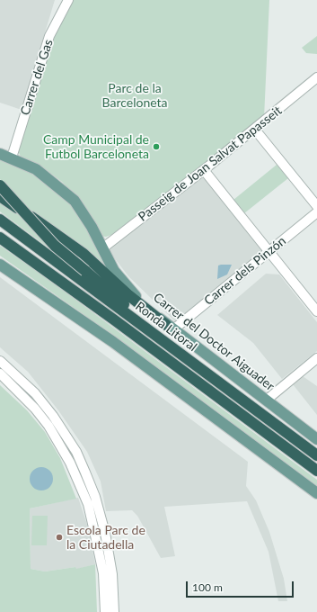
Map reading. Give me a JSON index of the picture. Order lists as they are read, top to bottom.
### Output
{
  "streets": {
    "highway": ["Ronda Litoral"],
    "main road": ["Carrer del Doctor Aiguader"],
    "street": ["Carrer del Gas", "Passeig de Joan Salvat Papasseit", "Carrer dels Pinzón"]
  },
  "crossings": [
    ["Carrer del Gas", "Carrer del Doctor Aiguader"],
    ["Passeig de Joan Salvat Papasseit", "Carrer del Doctor Aiguader"],
    ["Carrer dels Pinzón", "Carrer del Doctor Aiguader"]
  ],
  "parks": ["Parc de la Barceloneta"],
  "places": ["Camp Municipal de Futbol Barceloneta", "Escola Parc de la Ciutadella"],
  "scale_bar": "100 m"
}
